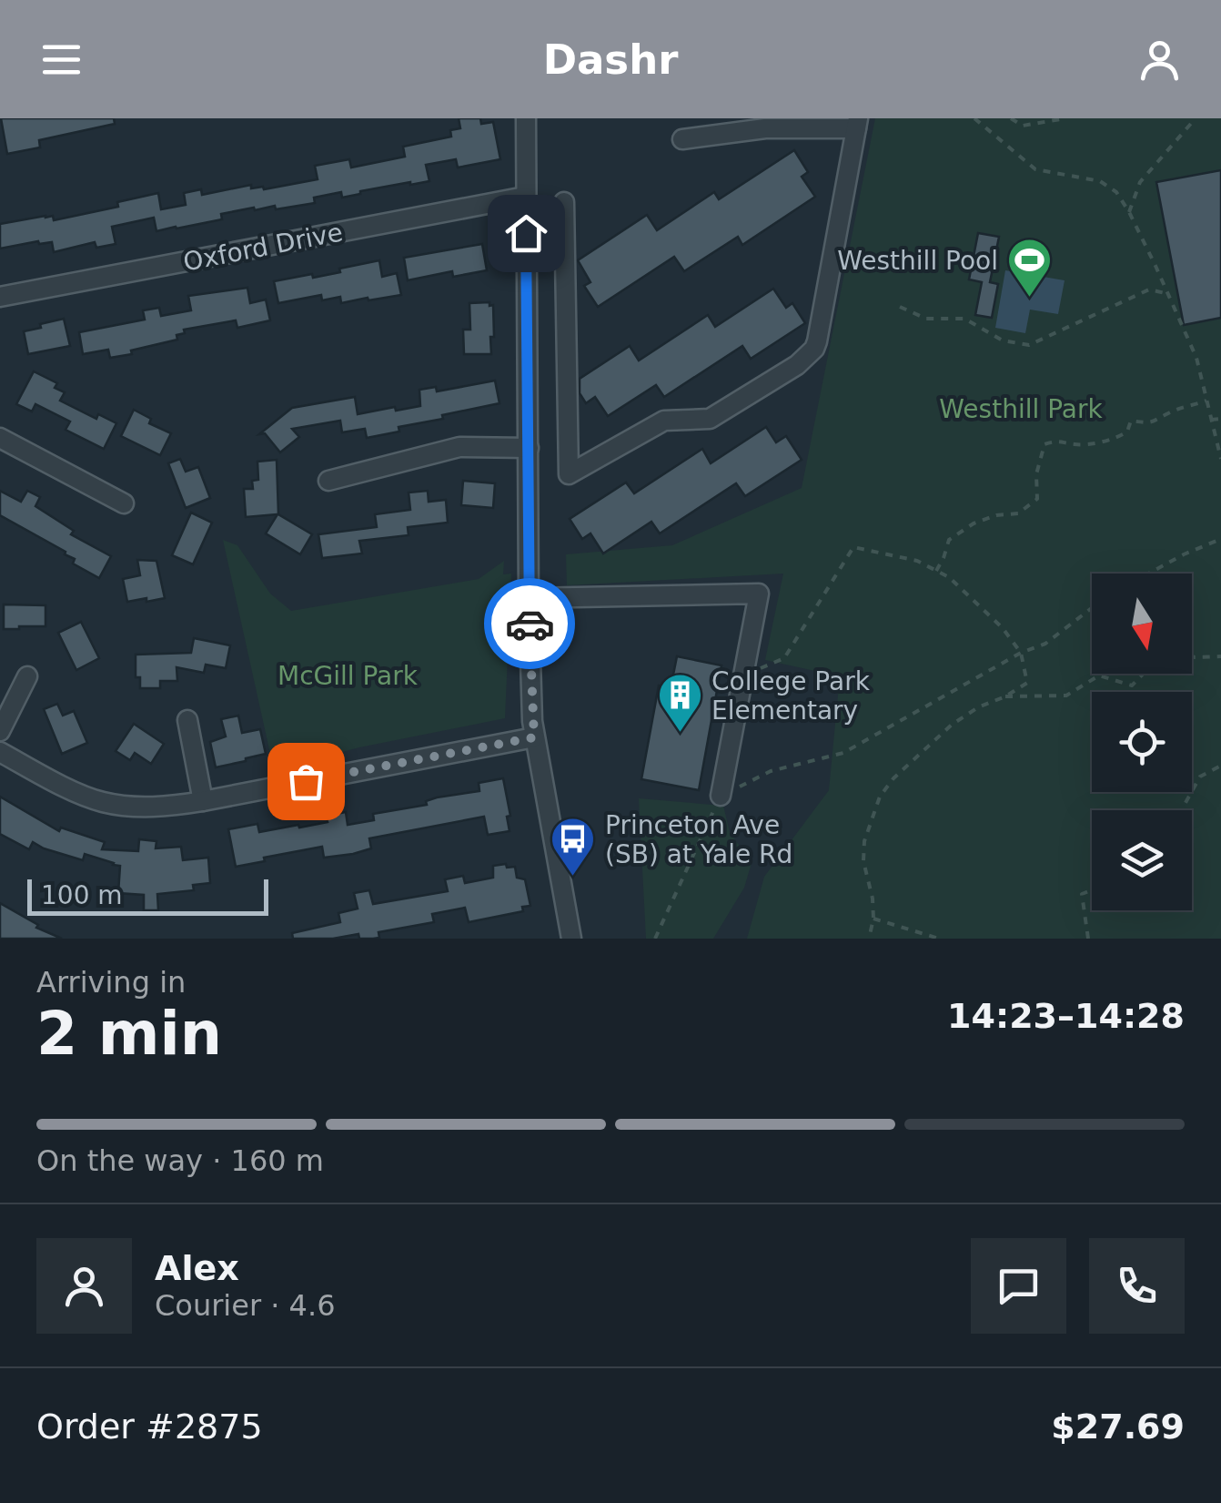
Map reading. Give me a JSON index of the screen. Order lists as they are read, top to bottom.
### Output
{
  "streets": {
    "street": ["Oxford Drive"]
  },
  "parks": ["Westhill Park", "McGill Park"],
  "places": {
    "sports": ["Westhill Pool"],
    "building": ["College Park Elementary"],
    "bus stop": ["Princeton Ave (SB) at Yale Rd"]
  },
  "scale_bar": "100 m",
  "north": "bottom",
  "page": {
    "header": "Dashr",
    "scale": "100 m",
    "heading": ["2 min", "Arriving in", "14:23–14:28"],
    "panel": [
      "Alex",
      "Courier · 4.6",
      "Order #2875",
      "$27.69"
    ],
    "bar": "On the way · 160 m"
  }
}
